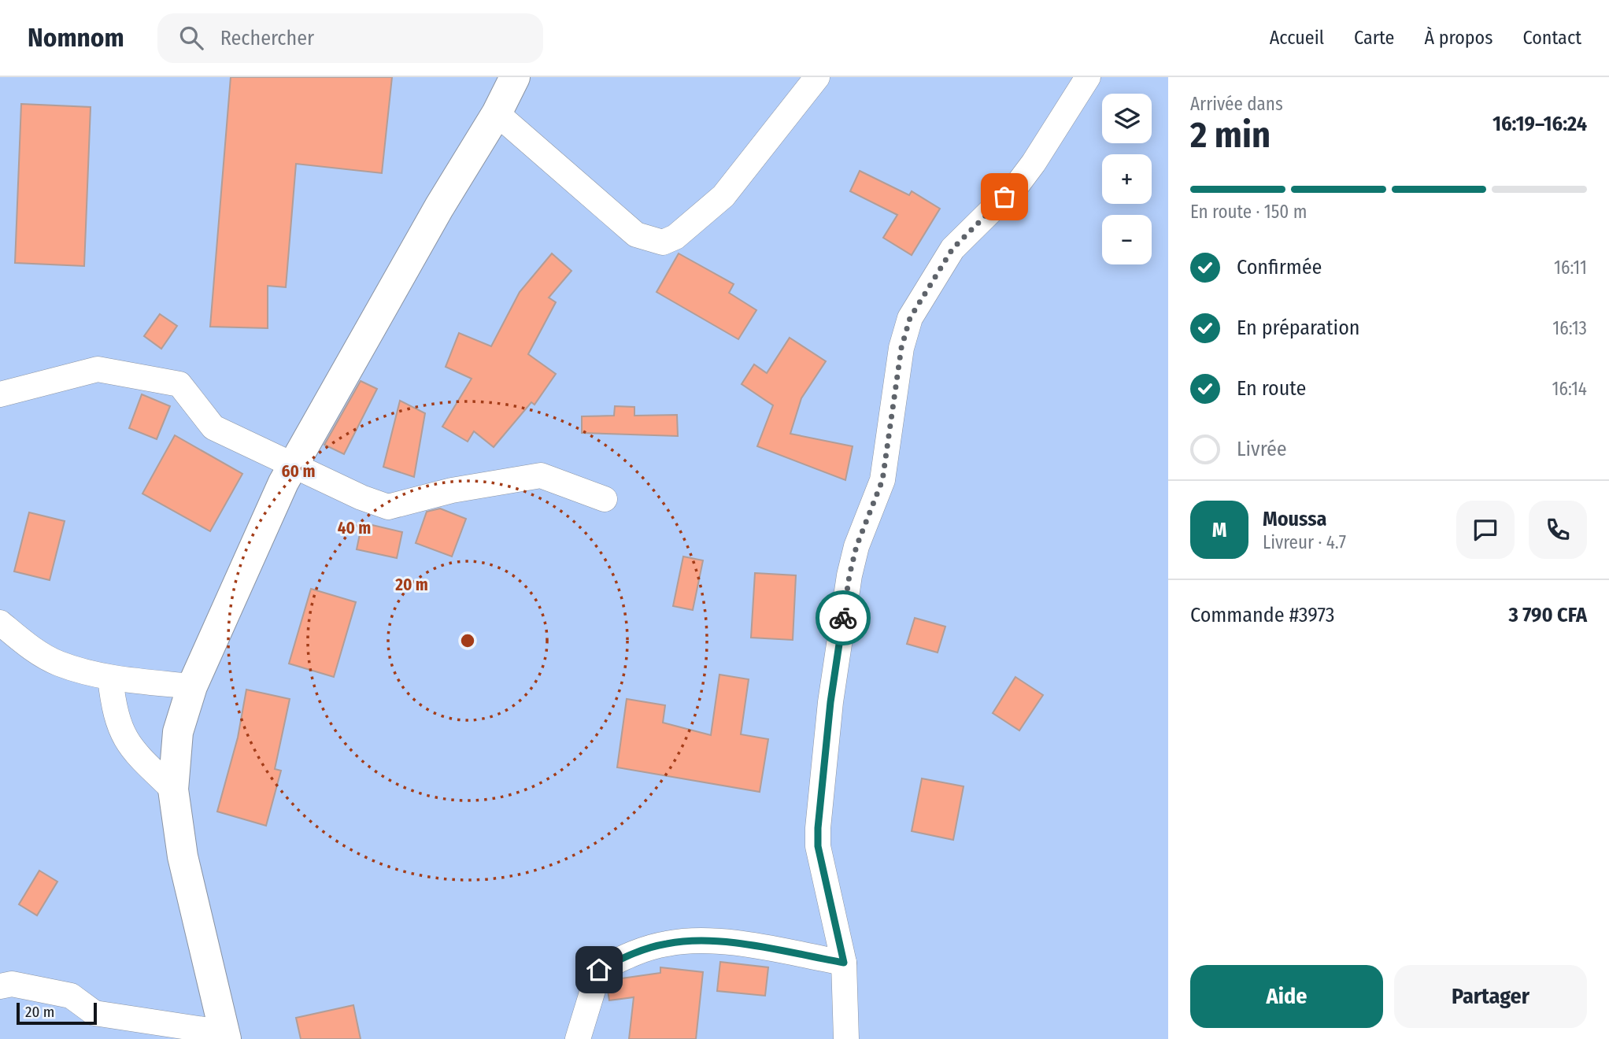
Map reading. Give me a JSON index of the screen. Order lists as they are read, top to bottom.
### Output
{
  "scale_bar": "20 m",
  "page": {
    "header": "Nomnom",
    "search": "Rechercher",
    "nav": [
      "Accueil",
      "Carte",
      "À propos",
      "Contact"
    ],
    "heading": ["2 min", "Arrivée dans", "16:19–16:24"],
    "panel": [
      "Moussa",
      "Livreur · 4.7",
      "Commande #3973",
      "3 790 CFA"
    ],
    "map_buttons": ["+", "−"],
    "bar": "En route · 150 m",
    "list": [
      ["Confirmée", "16:11"],
      ["En préparation", "16:13"],
      ["En route", "16:14"],
      "Livrée"
    ],
    "round": "M",
    "buttons": ["Aide", "Partager"],
    "scale": "20 m"
  },
  "rings": ["60 m", "40 m", "20 m"]
}
